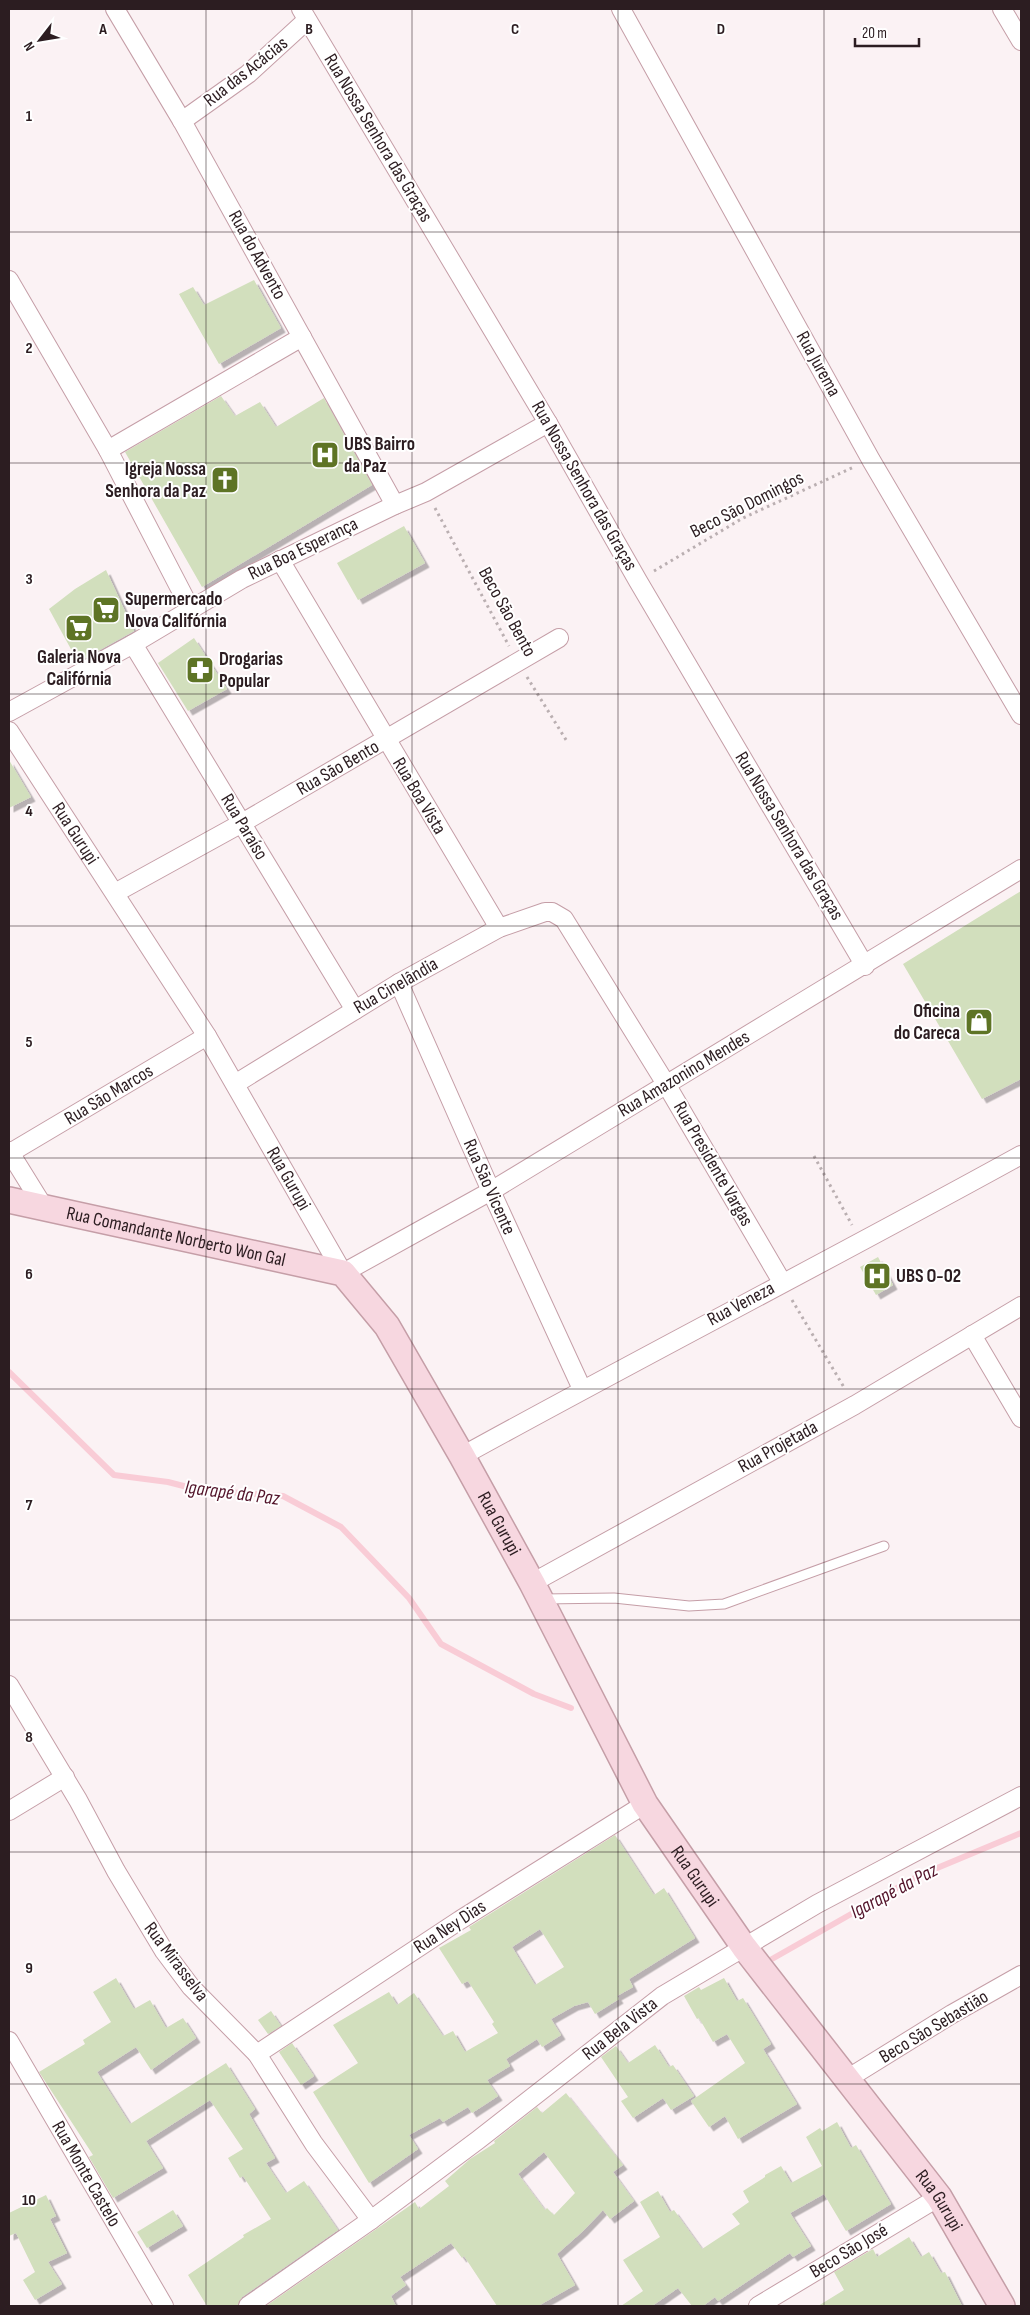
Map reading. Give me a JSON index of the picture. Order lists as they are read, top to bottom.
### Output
{
  "streets": {
    "street": [
      "Rua das Acácias",
      "Rua Nossa Senhora das Graças",
      "Rua do Advento",
      "Rua Jurema",
      "Rua Boa Esperança",
      "Rua São Bento",
      "Rua Boa Vista",
      "Rua Paraíso",
      "Rua Gurupi",
      "Rua Cinelândia",
      "Rua Amazonino Mendes",
      "Rua São Marcos",
      "Rua Presidente Vargas",
      "Rua São Vicente",
      "Rua Comandante Norberto Won Gal",
      "Rua Veneza",
      "Rua Projetada",
      "Rua Ney Dias",
      "Rua Mirasselva",
      "Beco São Sebastião",
      "Rua Bela Vista",
      "Rua Monte Castelo",
      "Beco São José"
    ],
    "path": ["Beco São Domingos", "Beco São Bento"]
  },
  "crossings": [
    ["Rua das Acácias", "Rua Nossa Senhora das Graças"],
    ["Rua das Acácias", "Rua do Advento"],
    ["Rua Nossa Senhora das Graças", "Beco São Domingos"],
    ["Rua Nossa Senhora das Graças", "Rua Boa Esperança"],
    ["Rua Nossa Senhora das Graças", "Rua Amazonino Mendes"],
    ["Rua do Advento", "Rua Boa Esperança"],
    ["Rua Jurema", "Beco São Domingos"],
    ["Rua Boa Esperança", "Beco São Bento"],
    ["Rua Boa Esperança", "Rua Boa Vista"],
    ["Rua Boa Esperança", "Rua Paraíso"],
    ["Beco São Bento", "Rua São Bento"],
    ["Rua São Bento", "Rua Boa Vista"],
    ["Rua São Bento", "Rua Paraíso"],
    ["Rua São Bento", "Rua Gurupi"],
    ["Rua Boa Vista", "Rua Cinelândia"],
    ["Rua Paraíso", "Rua Cinelândia"],
    ["Rua Gurupi", "Rua Cinelândia"],
    ["Rua Gurupi", "Rua Amazonino Mendes"],
    ["Rua Gurupi", "Rua São Marcos"],
    ["Rua Gurupi", "Rua Comandante Norberto Won Gal"],
    ["Rua Gurupi", "Rua Veneza"],
    ["Rua Gurupi", "Rua Projetada"],
    ["Rua Gurupi", "Rua Ney Dias"],
    ["Rua Gurupi", "Beco São Sebastião"],
    ["Rua Gurupi", "Rua Bela Vista"],
    ["Rua Gurupi", "Beco São José"],
    ["Rua Cinelândia", "Rua Presidente Vargas"],
    ["Rua Cinelândia", "Rua São Vicente"],
    ["Rua Amazonino Mendes", "Rua Presidente Vargas"],
    ["Rua Amazonino Mendes", "Rua São Vicente"],
    ["Rua Amazonino Mendes", "Rua Comandante Norberto Won Gal"],
    ["Rua Presidente Vargas", "Rua Veneza"],
    ["Rua São Vicente", "Rua Veneza"],
    ["Rua Ney Dias", "Rua Mirasselva"],
    ["Rua Mirasselva", "Rua Bela Vista"]
  ],
  "water": ["Igarapé da Paz"],
  "places": {
    "hospital": ["UBS Bairro da Paz", "UBS O-02"],
    "church": ["Igreja Nossa Senhora da Paz"],
    "supermarket": ["Supermercado Nova Califórnia", "Galeria Nova Califórnia"],
    "pharmacy": ["Drogarias Popular"],
    "shop": ["Oficina do Careca"]
  },
  "scale_bar": "20 m",
  "north": "bottom left",
  "grid": {
    "columns": [
      "A",
      "B",
      "C",
      "D"
    ],
    "rows": [
      "1",
      "2",
      "3",
      "4",
      "5",
      "6",
      "7",
      "8",
      "9",
      "10"
    ]
  }
}
